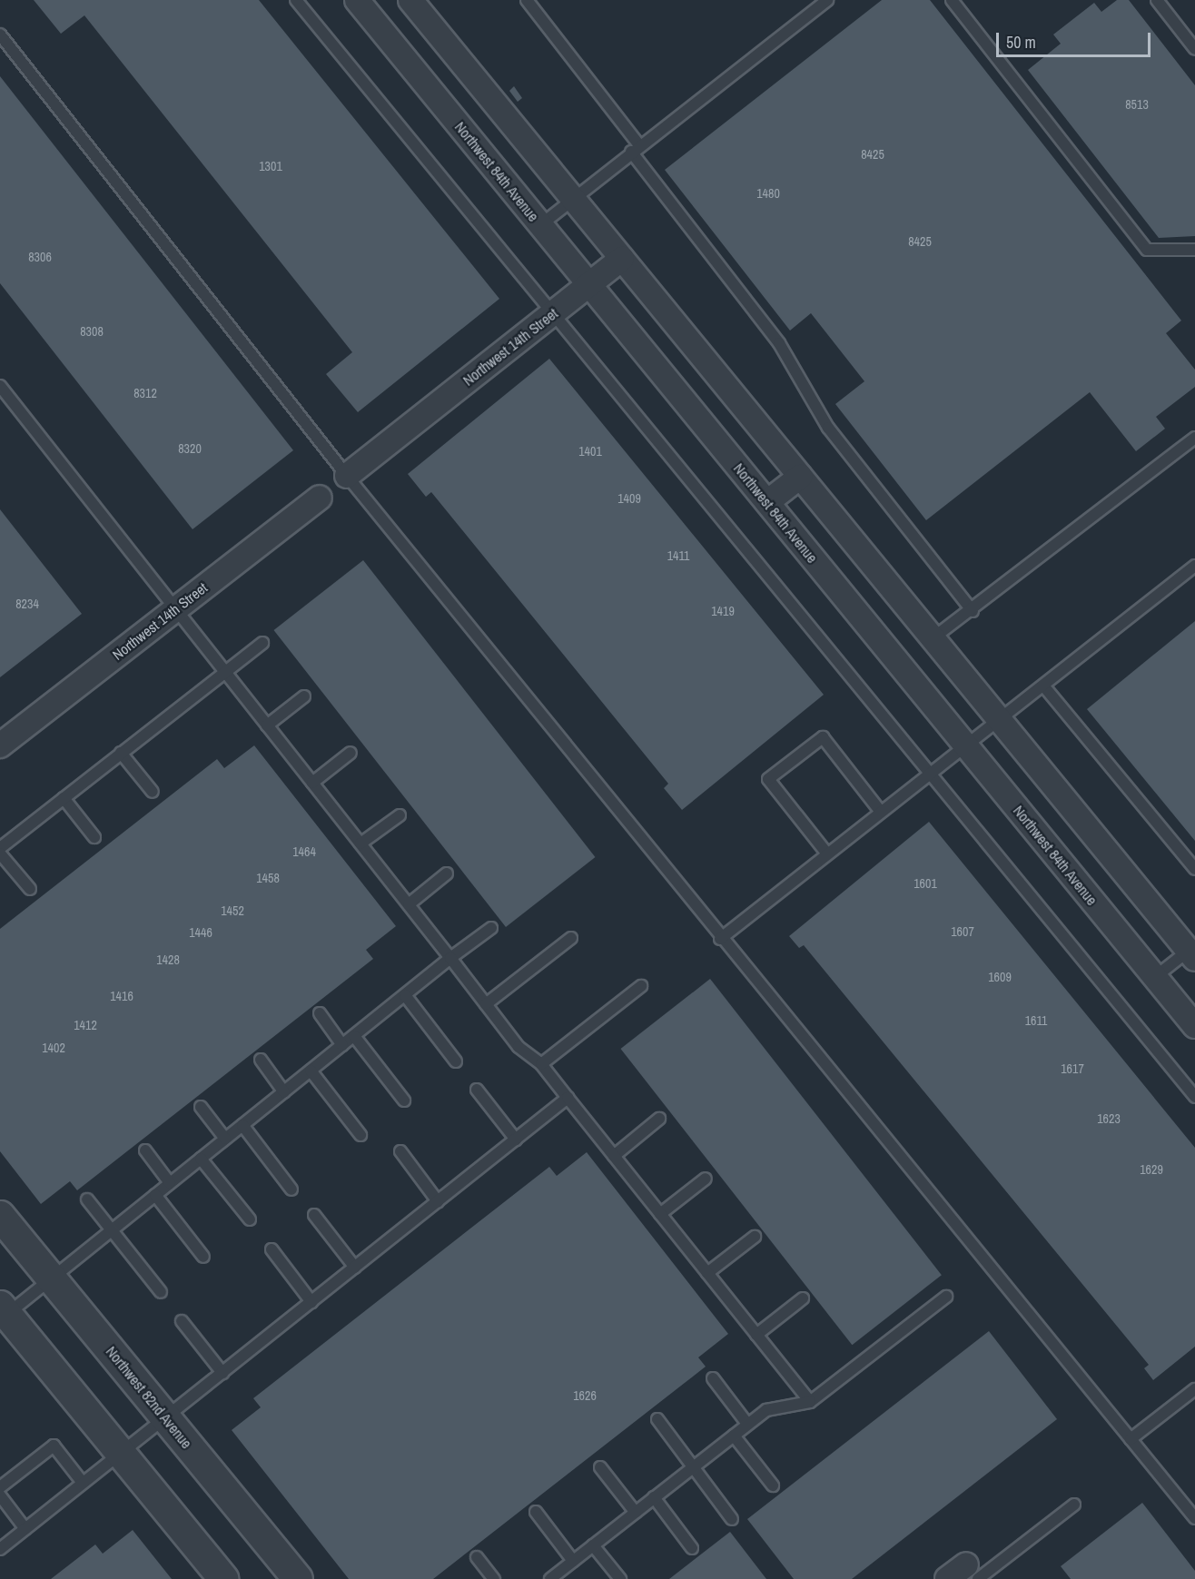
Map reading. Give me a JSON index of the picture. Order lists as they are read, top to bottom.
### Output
{
  "streets": {
    "street": ["Northwest 84th Avenue", "Northwest 14th Street", "Northwest 82nd Avenue"]
  },
  "crossings": [
    ["Northwest 84th Avenue", "Northwest 14th Street"]
  ],
  "house_numbers": [
    "8513",
    "8425",
    "1301",
    "1480",
    "8425",
    "8306",
    "8308",
    "8312",
    "8320",
    "1401",
    "1409",
    "1411",
    "8234",
    "1419",
    "1464",
    "1458",
    "1601",
    "1452",
    "1607",
    "1446",
    "1428",
    "1609",
    "1416",
    "1611",
    "1412",
    "1402",
    "1617",
    "1623",
    "1629",
    "1626"
  ],
  "scale_bar": "50 m"
}
